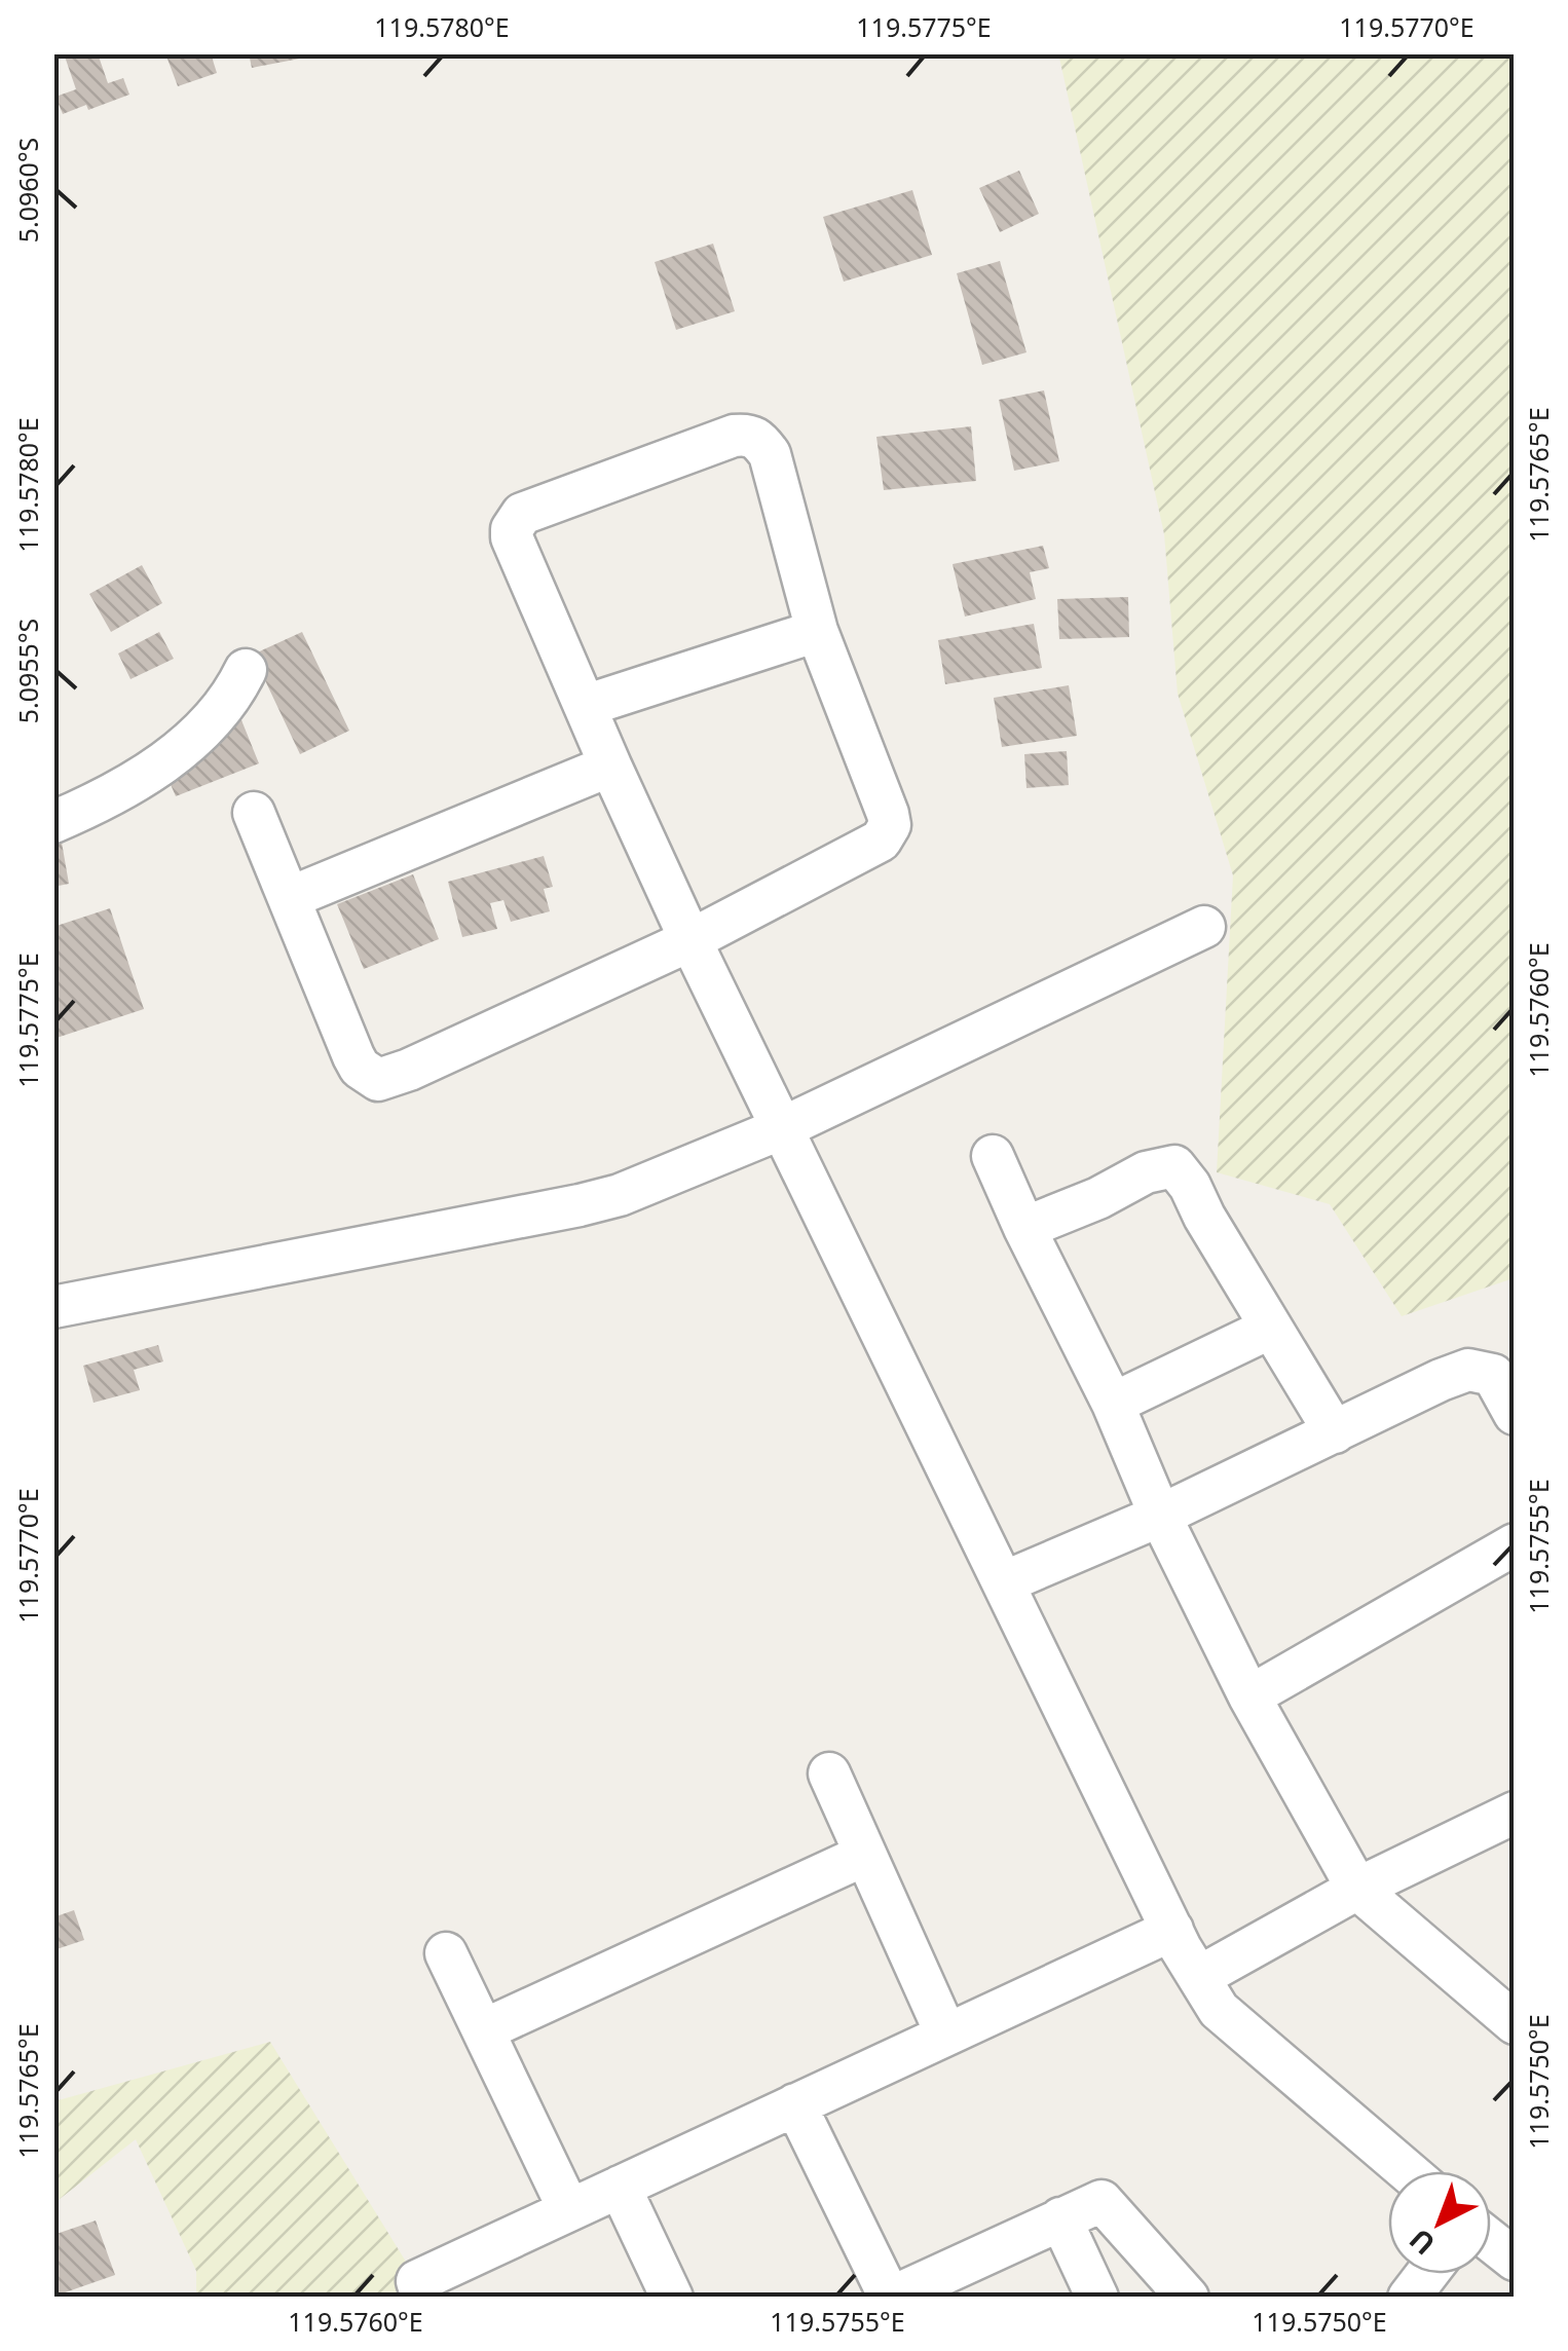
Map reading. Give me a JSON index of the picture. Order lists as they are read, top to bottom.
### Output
{
  "north": "bottom left",
  "coordinates": [
    "119.5780°E",
    "119.5775°E",
    "119.5770°E",
    "5.0960°S",
    "119.5765°E",
    "5.0955°S",
    "119.5760°E",
    "119.5755°E",
    "119.5750°E"
  ]
}
